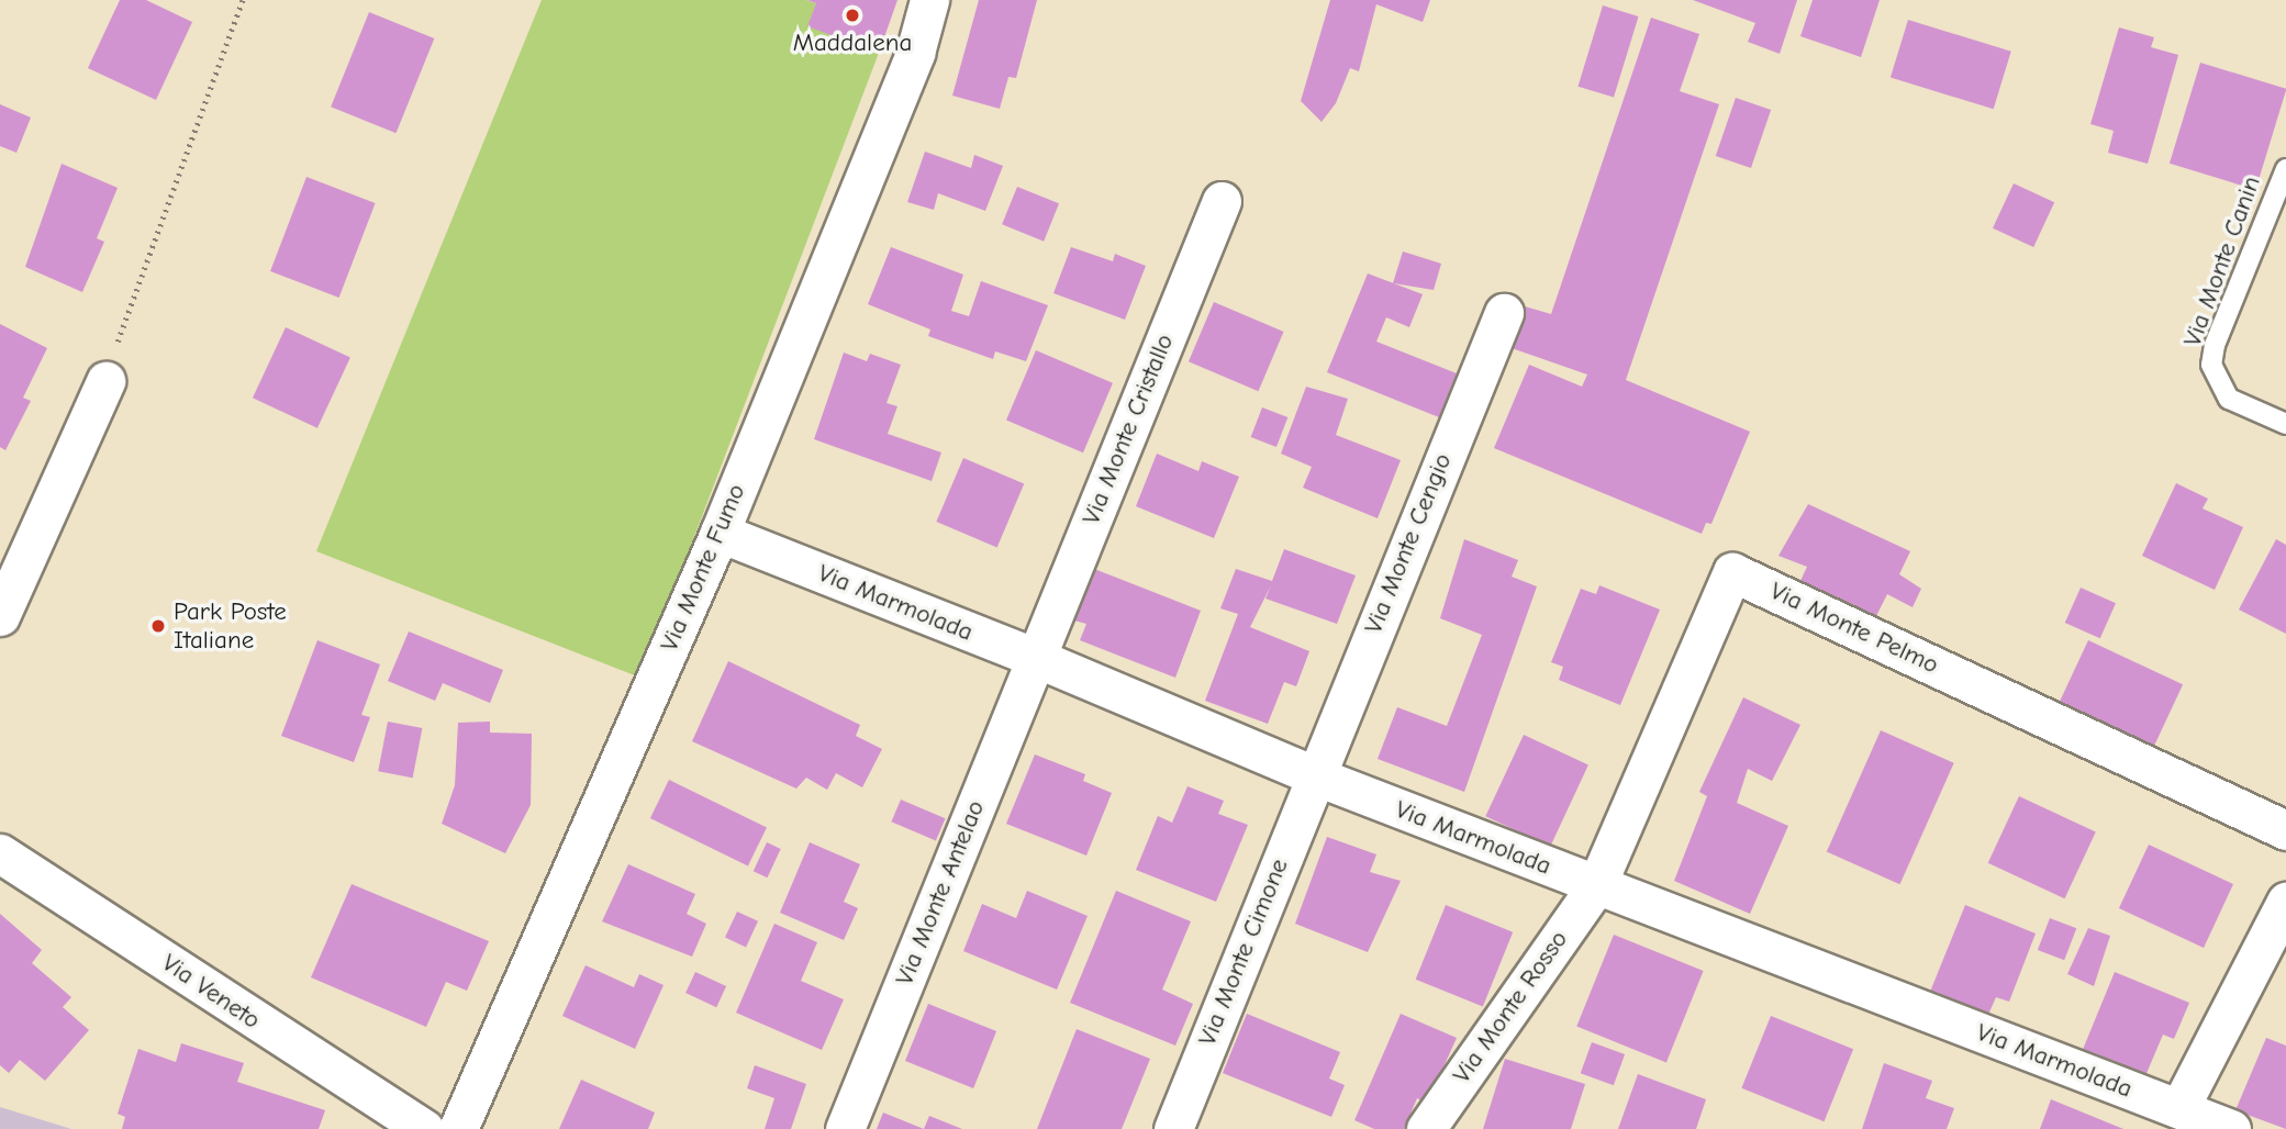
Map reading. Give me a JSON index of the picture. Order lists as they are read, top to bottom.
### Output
{
  "streets": {
    "street": [
      "Via Monte Cristallo",
      "Via Monte Cengio",
      "Via Monte Fumo",
      "Via Marmolada",
      "Via Monte Pelmo",
      "Via Monte Antelao",
      "Via Monte Cimone",
      "Via Veneto",
      "Via Monte Rosso"
    ],
    "lane": ["Via Monte Canin"]
  },
  "crossings": [
    ["Via Monte Cristallo", "Via Marmolada"],
    ["Via Monte Cristallo", "Via Monte Antelao"],
    ["Via Monte Cengio", "Via Marmolada"],
    ["Via Monte Cengio", "Via Monte Cimone"],
    ["Via Monte Fumo", "Via Marmolada"],
    ["Via Marmolada", "Via Monte Pelmo"],
    ["Via Marmolada", "Via Monte Antelao"],
    ["Via Marmolada", "Via Monte Cimone"],
    ["Via Marmolada", "Via Monte Rosso"],
    ["Via Monte Pelmo", "Via Monte Rosso"]
  ],
  "places": ["Maddalena", "Park Poste Italiane"]
}
